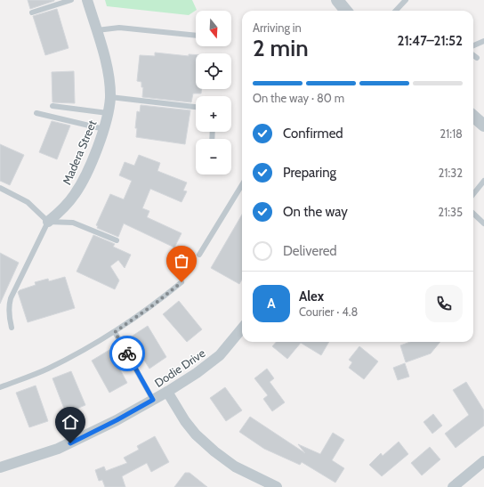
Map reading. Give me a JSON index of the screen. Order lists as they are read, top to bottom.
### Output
{
  "streets": {
    "street": ["Madera Street", "Dodie Drive"]
  },
  "north": "bottom",
  "page": {
    "map_buttons": ["+", "−"],
    "heading": ["2 min", "Arriving in", "21:47–21:52"],
    "panel": ["Alex", "Courier · 4.8"],
    "bar": "On the way · 80 m",
    "list": [
      ["Confirmed", "21:18"],
      ["Preparing", "21:32"],
      ["On the way", "21:35"],
      "Delivered"
    ],
    "round": "A"
  }
}
